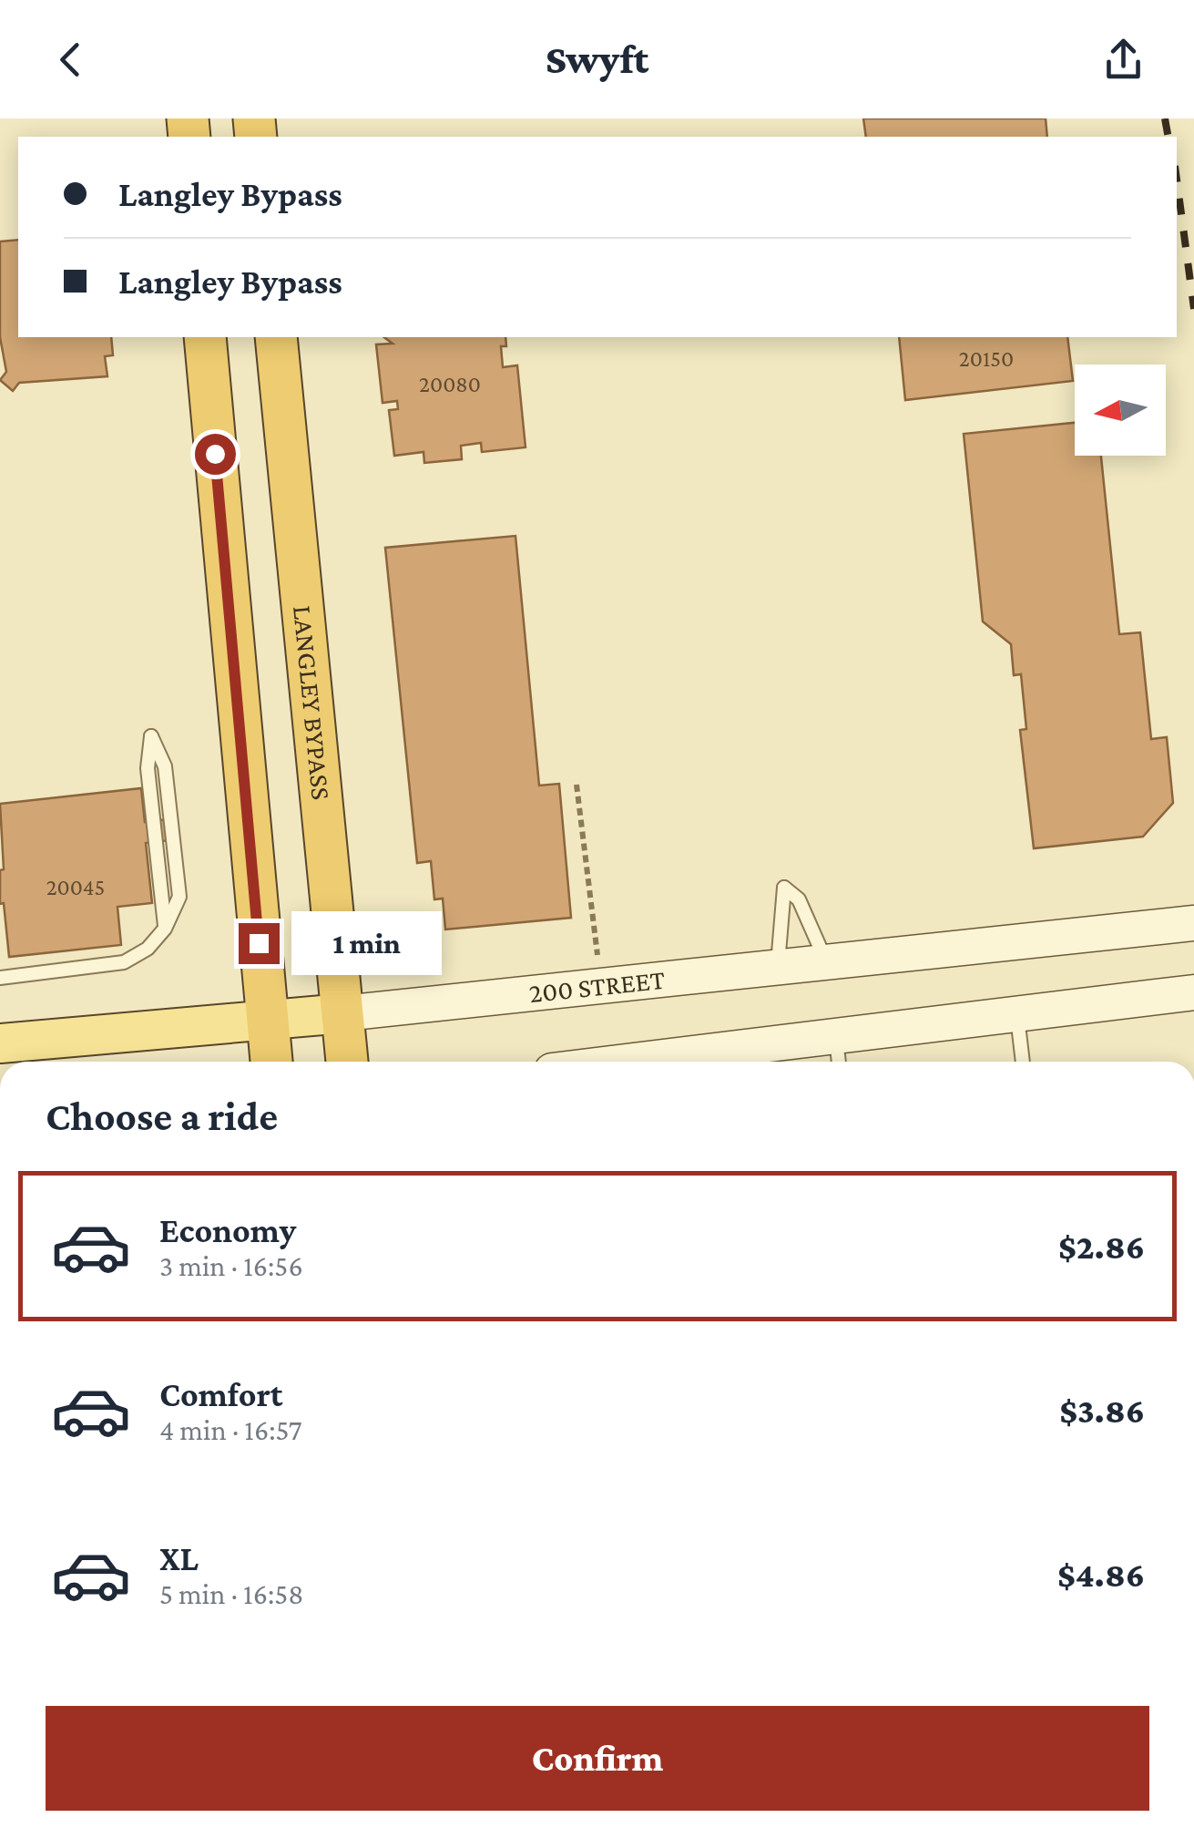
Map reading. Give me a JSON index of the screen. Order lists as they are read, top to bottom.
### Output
{
  "streets": {
    "highway": ["LANGLEY BYPASS"],
    "main road": ["200 STREET"]
  },
  "crossings": [
    ["LANGLEY BYPASS", "200 STREET"]
  ],
  "house_numbers": ["20150", "20080", "20045"],
  "north": "left",
  "page": {
    "header": "Swyft",
    "banner": ["Langley Bypass", "Langley Bypass"],
    "bubble": "1 min",
    "heading": "Choose a ride",
    "list": [
      {
        "name": "Economy",
        "note": "3 min · 16:56",
        "value": "$2.86"
      },
      {
        "name": "Comfort",
        "note": "4 min · 16:57",
        "value": "$3.86"
      },
      {
        "name": "XL",
        "note": "5 min · 16:58",
        "value": "$4.86"
      }
    ],
    "buttons": "Confirm"
  }
}
